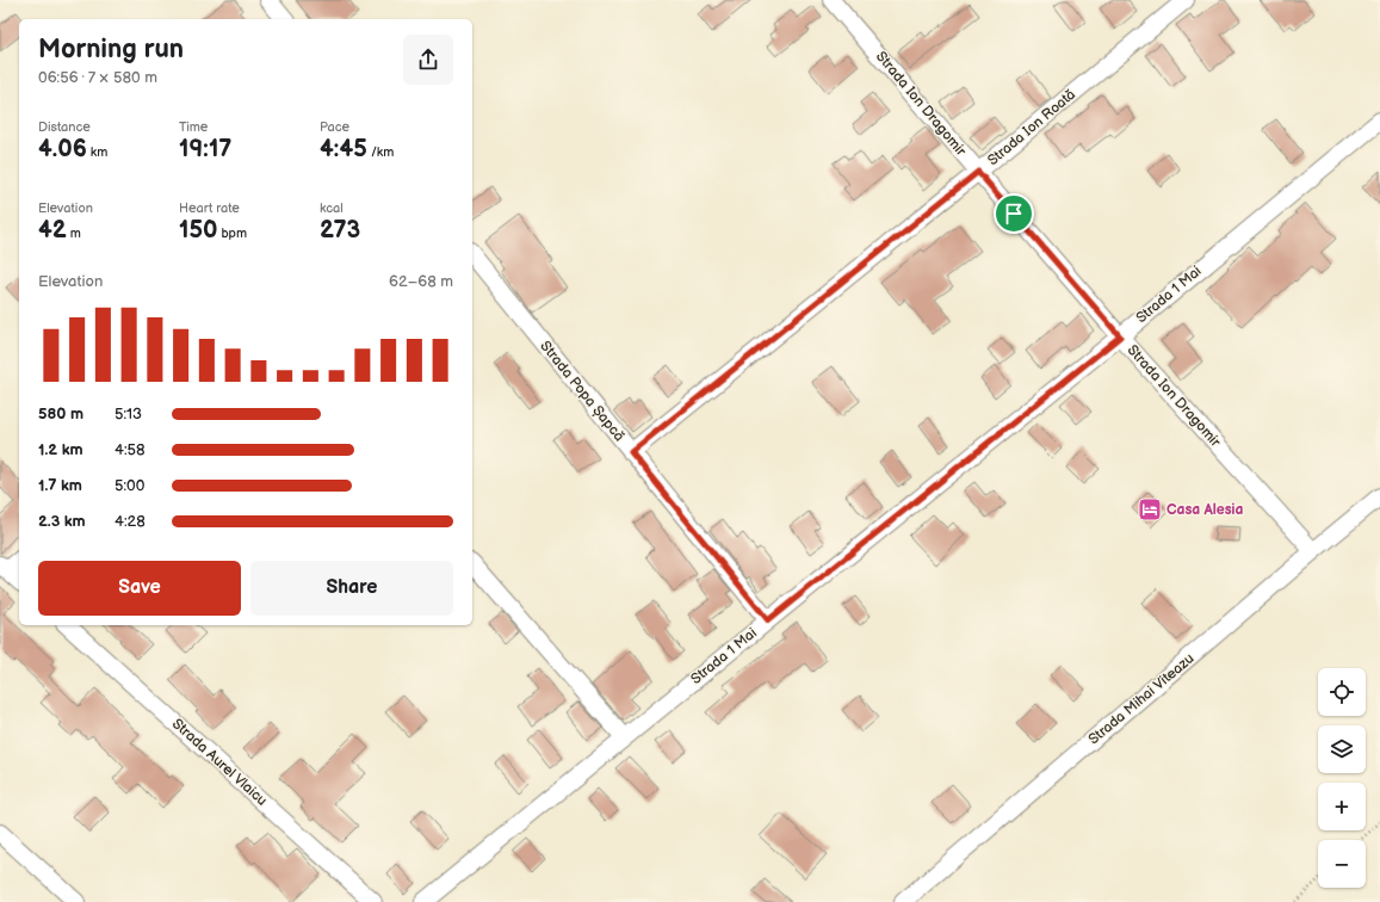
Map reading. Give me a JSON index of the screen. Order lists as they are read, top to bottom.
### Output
{
  "streets": {
    "street": [
      "Strada Ion Dragomir",
      "Strada Ion Roată",
      "Strada 1 Mai",
      "Strada Popa Șapcă",
      "Strada Mihai Viteazu",
      "Strada Aurel Vlaicu"
    ]
  },
  "crossings": [
    ["Strada Ion Dragomir", "Strada Ion Roată"],
    ["Strada Ion Dragomir", "Strada 1 Mai"],
    ["Strada Ion Dragomir", "Strada Mihai Viteazu"],
    ["Strada Ion Roată", "Strada Popa Șapcă"],
    ["Strada 1 Mai", "Strada Popa Șapcă"]
  ],
  "places": {
    "hotel": ["Casa Alesia"]
  },
  "page": {
    "heading": ["Morning run", "06:56 · 7 × 580 m"],
    "stats": [
      ["Distance", "4.06 km"],
      ["Time", "19:17"],
      ["Pace", "4:45 /km"],
      ["Elevation", "42 m"],
      ["Heart rate", "150 bpm"],
      ["kcal", "273"]
    ],
    "chart": ["Elevation", "62–68 m"],
    "list": [
      {
        "name": "580 m",
        "note": "5:13"
      },
      {
        "name": "1.2 km",
        "note": "4:58"
      },
      {
        "name": "1.7 km",
        "note": "5:00"
      },
      {
        "name": "2.3 km",
        "note": "4:28"
      }
    ],
    "buttons": ["Save", "Share"],
    "map_buttons": ["+", "−"]
  }
}
